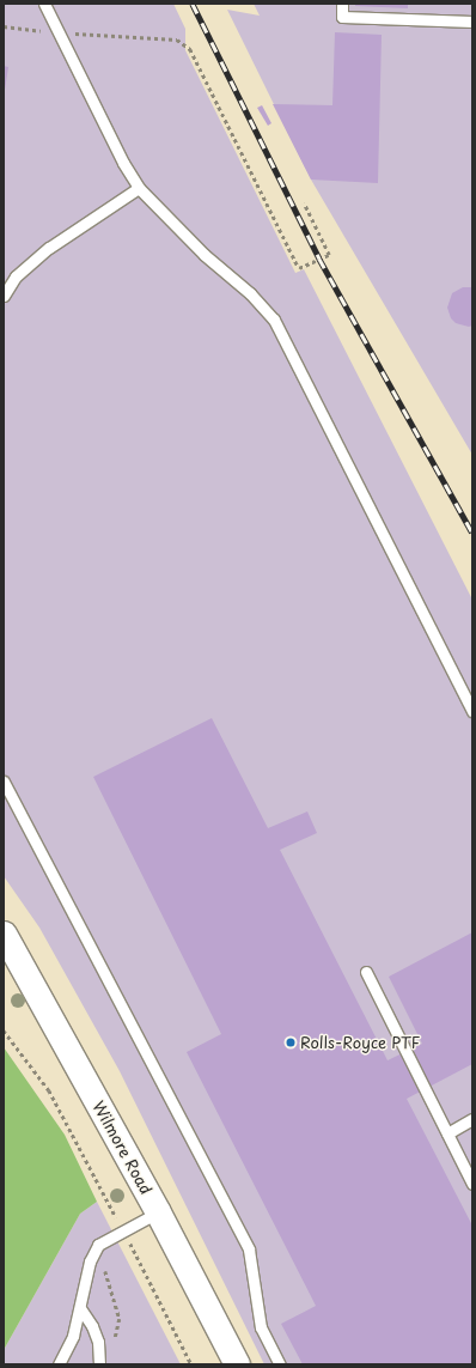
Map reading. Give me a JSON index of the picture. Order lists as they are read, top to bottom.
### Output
{
  "streets": {
    "street": ["Wilmore Road"]
  },
  "places": ["Rolls-Royce PTF"]
}
